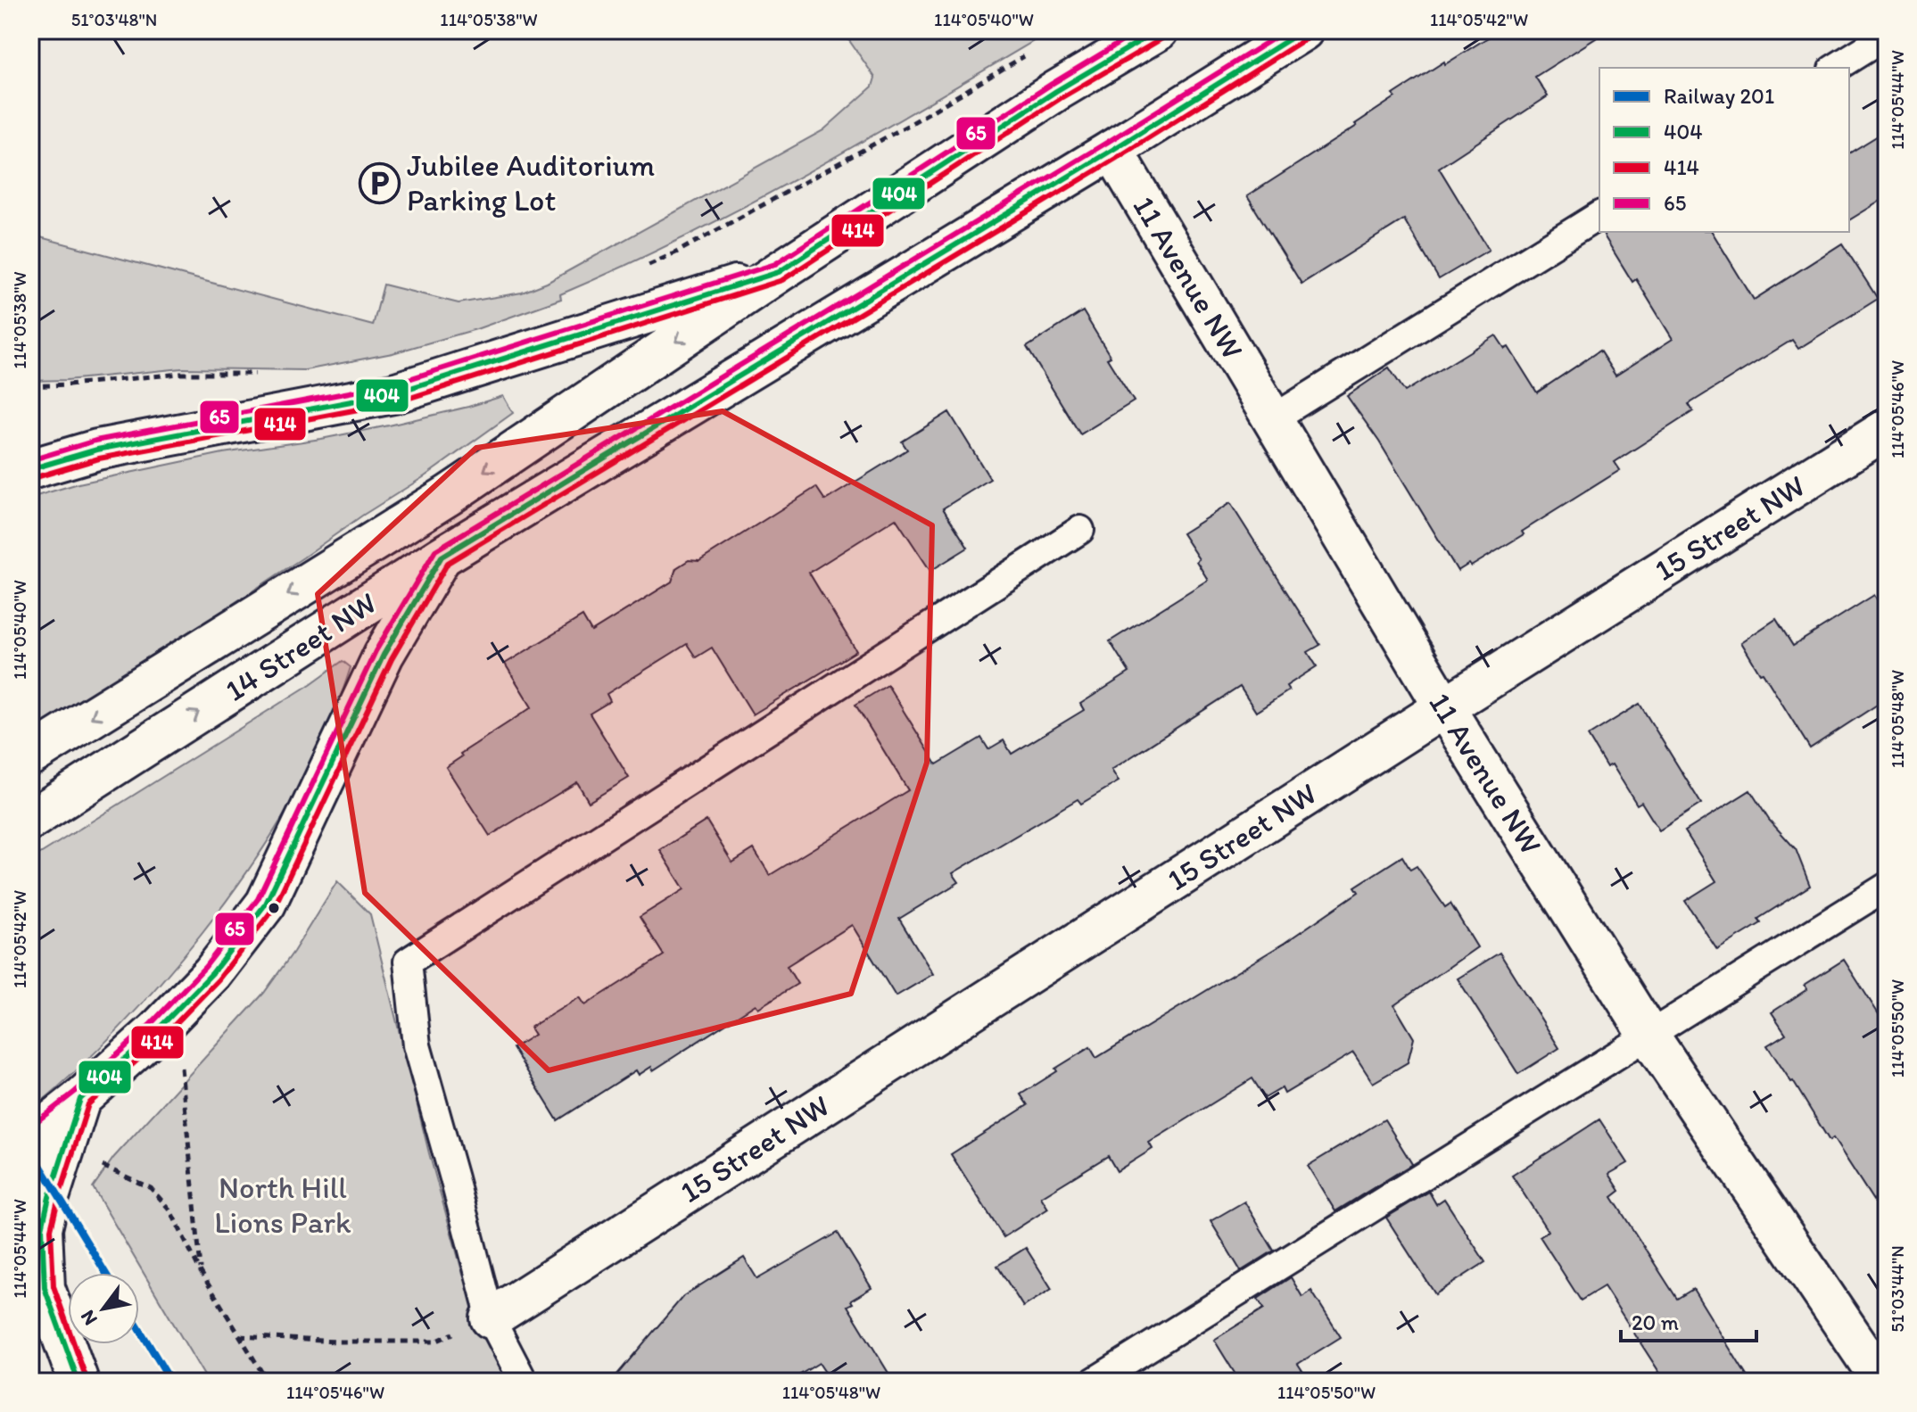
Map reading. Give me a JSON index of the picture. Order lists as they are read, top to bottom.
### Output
{
  "streets": {
    "main road": ["11 Avenue NW", "15 Street NW", "14 Street NW"]
  },
  "crossings": [
    ["11 Avenue NW", "15 Street NW"],
    ["11 Avenue NW", "14 Street NW"]
  ],
  "parks": ["North Hill Lions Park"],
  "places": {
    "parking": ["Jubilee Auditorium Parking Lot"]
  },
  "lines": [
    "transit line 404",
    "transit line 65",
    "transit line 414",
    "rail line 201"
  ],
  "legend": [
    "Railway 201",
    "404",
    "414",
    "65"
  ],
  "scale_bar": "20 m",
  "north": "bottom left",
  "coordinates": [
    "51°03'48\"N",
    "114°05'38\"W",
    "114°05'40\"W",
    "114°05'42\"W",
    "114°05'44\"W",
    "114°05'46\"W",
    "114°05'48\"W",
    "114°05'50\"W",
    "51°03'44\"N"
  ]
}
